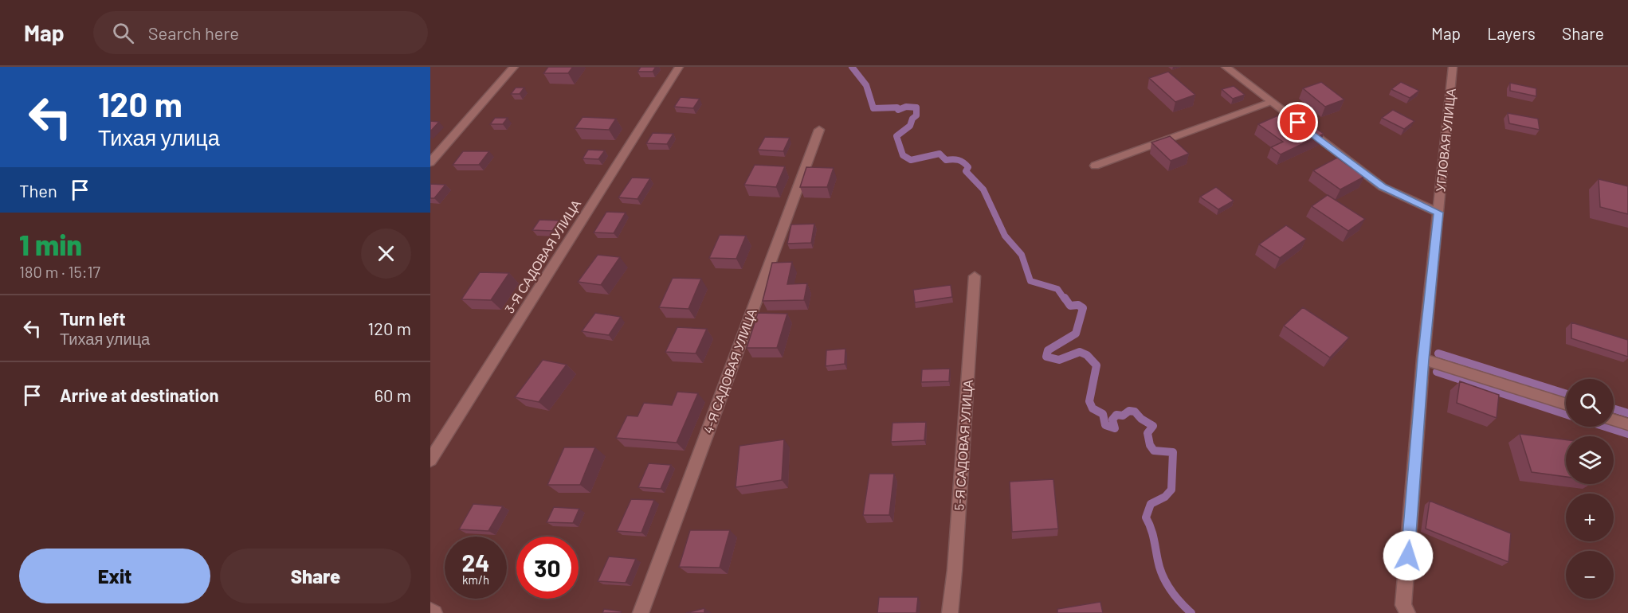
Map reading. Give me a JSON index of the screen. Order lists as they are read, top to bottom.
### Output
{
  "streets": {
    "street": [
      "УГЛОВАЯ УЛИЦА",
      "3-Я САДОВАЯ УЛИЦА",
      "4-Я САДОВАЯ УЛИЦА",
      "5-Я САДОВАЯ УЛИЦА"
    ]
  },
  "page": {
    "header": "Map",
    "search": "Search here",
    "nav": ["Map", "Layers", "Share"],
    "turn": ["120 m", "Тихая улица"],
    "then": "Then",
    "heading": ["1 min", "180 m · 15:17"],
    "list": [
      {
        "name": "Turn left",
        "note": "Тихая улица",
        "value": "120 m"
      },
      {
        "name": "Arrive at destination",
        "value": "60 m"
      }
    ],
    "map_buttons": ["+", "−"],
    "speed": "24 km/h",
    "limit": "30",
    "buttons": ["Exit", "Share"]
  }
}
